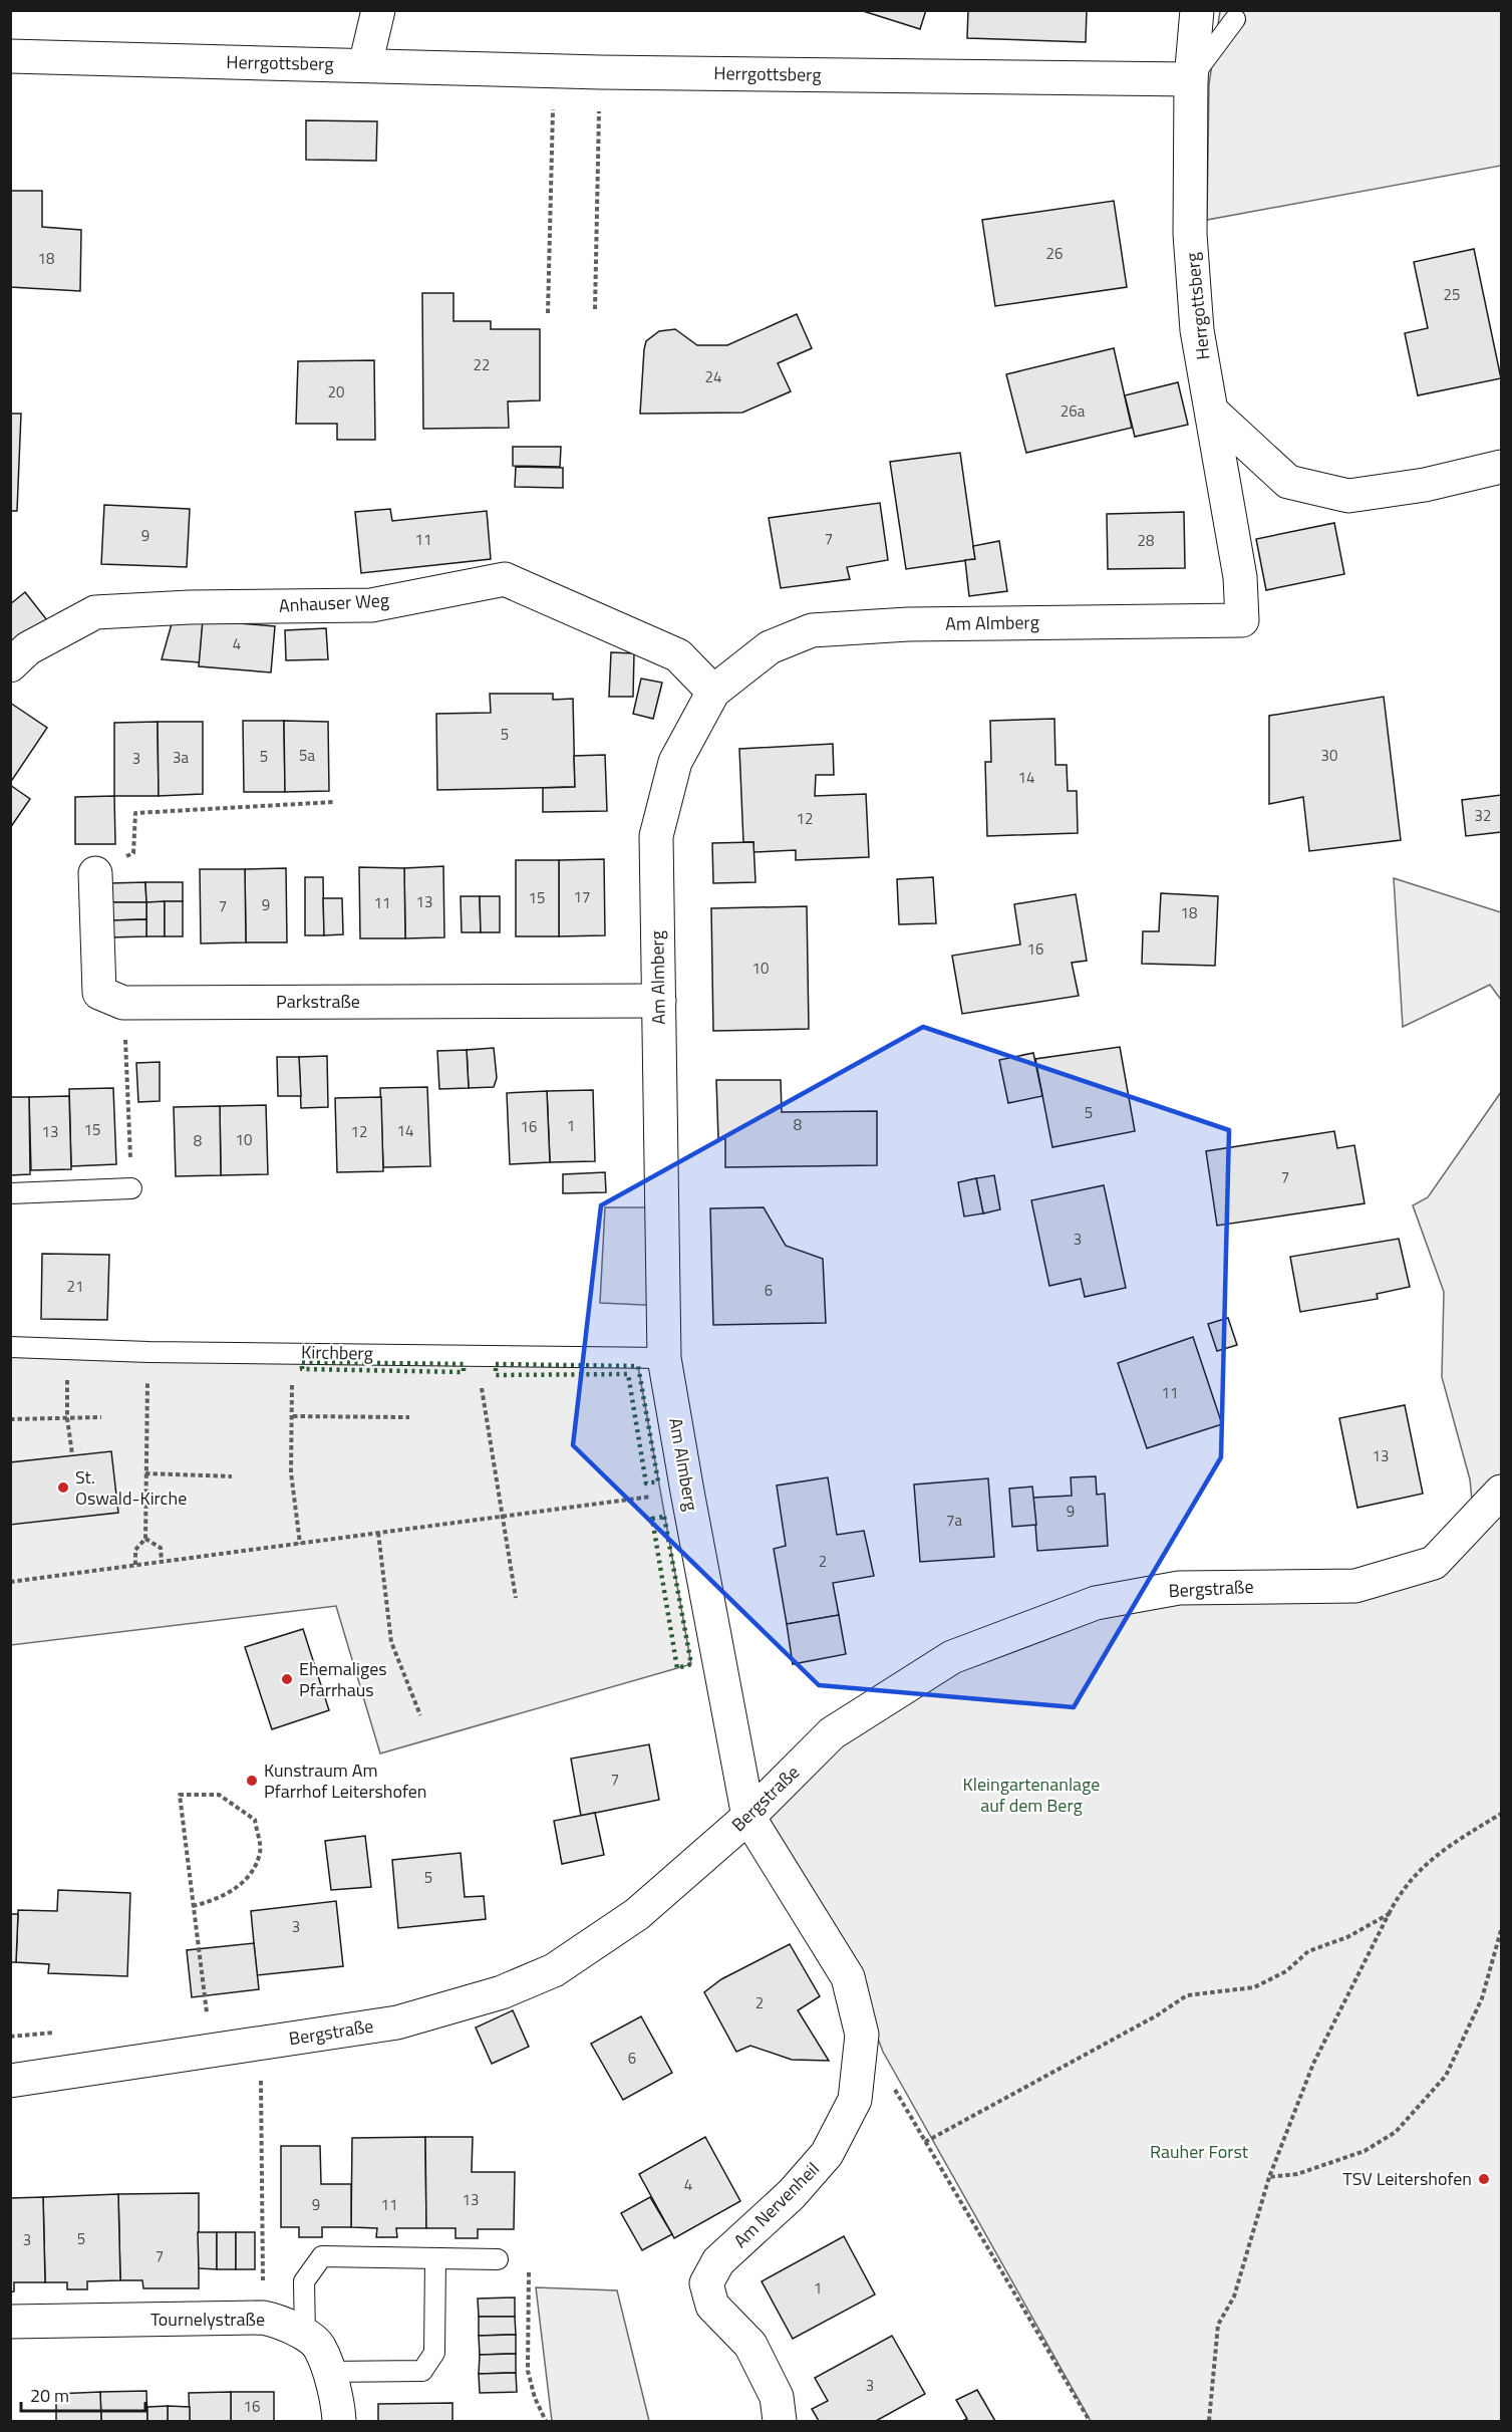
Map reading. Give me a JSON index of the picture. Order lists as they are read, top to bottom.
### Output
{
  "streets": {
    "street": [
      "Herrgottsberg",
      "Anhauser Weg",
      "Am Almberg",
      "Parkstraße",
      "Bergstraße",
      "Am Nervenheil",
      "Tournelystraße"
    ],
    "lane": ["Kirchberg"]
  },
  "crossings": [
    ["Herrgottsberg", "Am Almberg"],
    ["Anhauser Weg", "Am Almberg"],
    ["Am Almberg", "Parkstraße"],
    ["Am Almberg", "Kirchberg"],
    ["Am Almberg", "Bergstraße"],
    ["Am Almberg", "Am Nervenheil"],
    ["Bergstraße", "Am Nervenheil"]
  ],
  "parks": ["Kleingartenanlage auf dem Berg", "Rauher Forst"],
  "places": [
    "St. Oswald-Kirche",
    "Ehemaliges Pfarrhaus",
    "Kunstraum Am Pfarrhof Leitershofen",
    "TSV Leitershofen"
  ],
  "house_numbers": [
    "26",
    "18",
    "25",
    "22",
    "24",
    "20",
    "26a",
    "9",
    "7",
    "11",
    "28",
    "4",
    "5",
    "5a",
    "30",
    "5",
    "3a",
    "3",
    "14",
    "32",
    "12",
    "17",
    "15",
    "13",
    "11",
    "9",
    "7",
    "18",
    "16",
    "10",
    "5",
    "8",
    "1",
    "16",
    "15",
    "14",
    "13",
    "12",
    "10",
    "8",
    "7",
    "3",
    "21",
    "6",
    "11",
    "13",
    "9",
    "7a",
    "2",
    "7",
    "5",
    "3",
    "2",
    "6",
    "4",
    "13",
    "9",
    "11",
    "5",
    "3",
    "7",
    "1",
    "3",
    "16"
  ],
  "scale_bar": "20 m"
}
